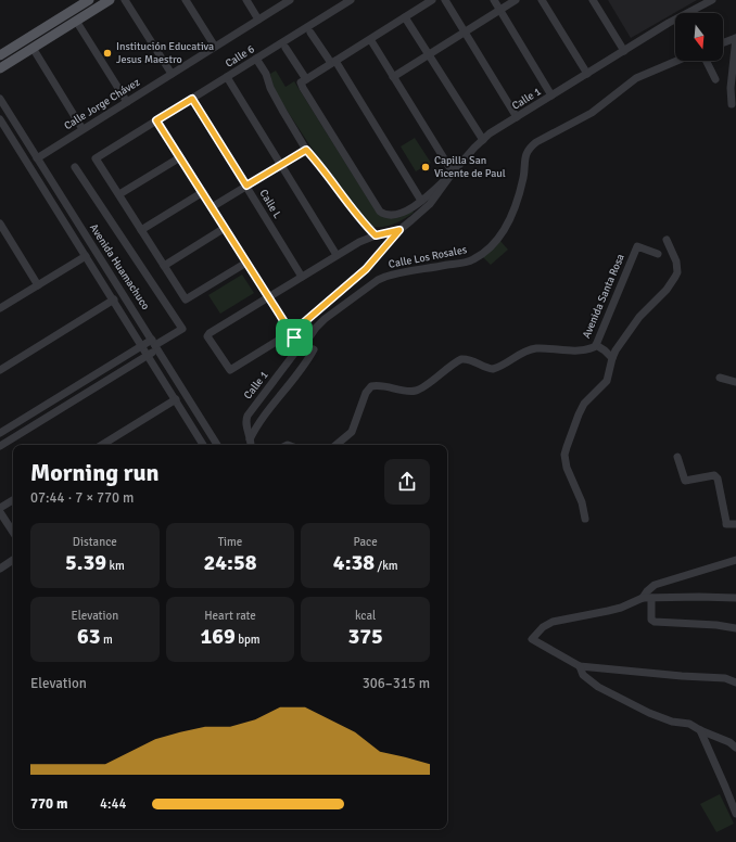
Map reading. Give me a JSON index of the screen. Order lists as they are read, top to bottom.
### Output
{
  "streets": {
    "street": [
      "Calle 6",
      "Calle 1",
      "Calle Jorge Chávez",
      "Calle L",
      "Calle Los Rosales",
      "Avenida Huamachuco",
      "Avenida Santa Rosa"
    ]
  },
  "crossings": [
    ["Calle 6", "Calle L"],
    ["Calle 1", "Calle L"],
    ["Calle 1", "Calle Los Rosales"],
    ["Calle Jorge Chávez", "Avenida Huamachuco"]
  ],
  "places": ["Institución Educativa Jesus Maestro", "Capilla San Vicente de Paul"],
  "north": "bottom",
  "page": {
    "heading": ["Morning run", "07:44 · 7 × 770 m"],
    "stats": [
      ["Distance", "5.39 km"],
      ["Time", "24:58"],
      ["Pace", "4:38 /km"],
      ["Elevation", "63 m"],
      ["Heart rate", "169 bpm"],
      ["kcal", "375"]
    ],
    "chart": ["Elevation", "306–315 m"],
    "list": [
      {
        "name": "770 m",
        "note": "4:44"
      }
    ]
  }
}
